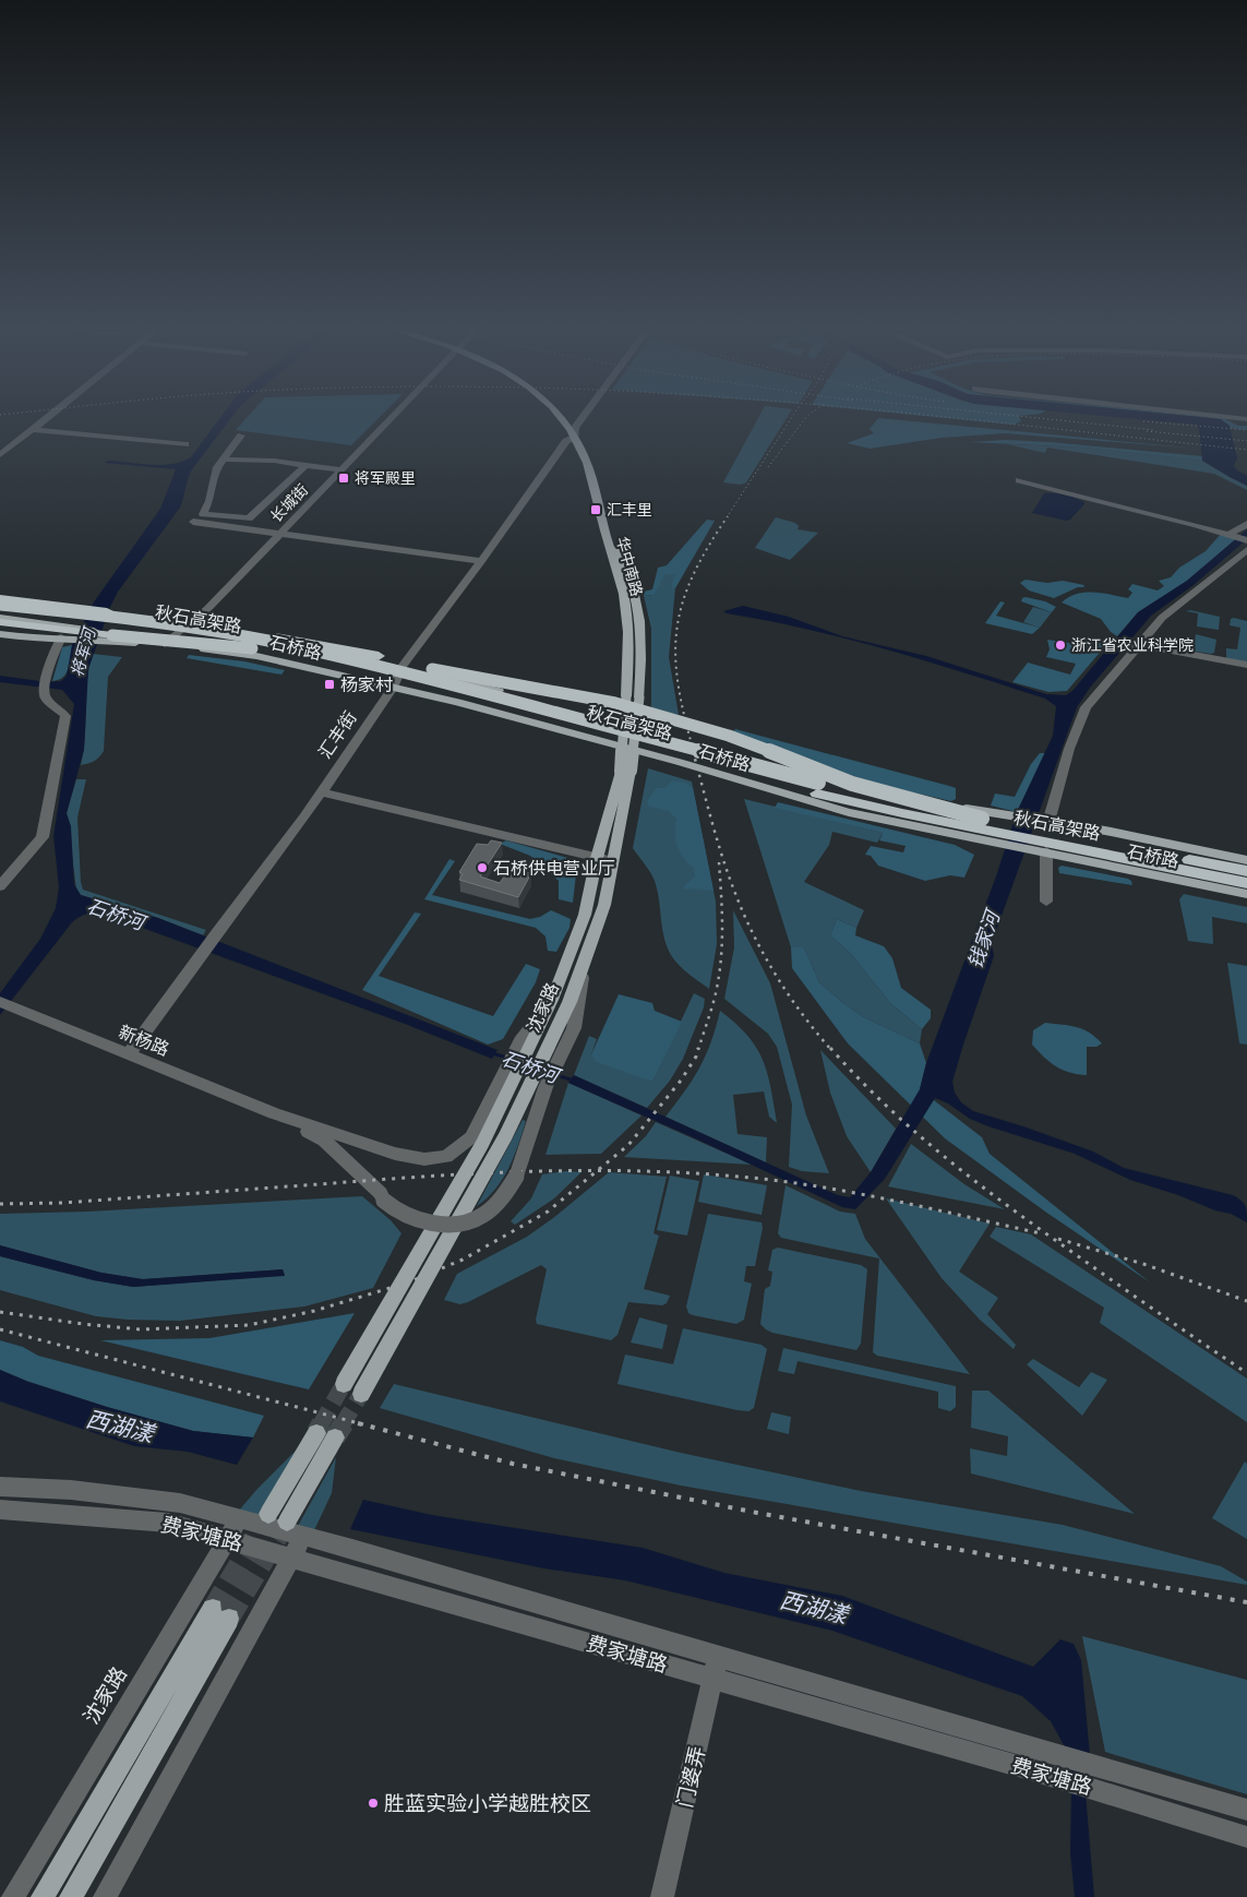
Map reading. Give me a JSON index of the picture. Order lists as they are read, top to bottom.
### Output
{
  "streets": {
    "highway": ["秋石高架路"],
    "main road": ["华中南路", "石桥路", "沈家路"],
    "street": [
      "长城街",
      "汇丰街",
      "新杨路",
      "费家塘路",
      "门婆弄"
    ]
  },
  "crossings": [
    ["长城街", "石桥路"],
    ["华中南路", "汇丰街"],
    ["华中南路", "沈家路"],
    ["石桥路", "汇丰街"],
    ["汇丰街", "新杨路"],
    ["沈家路", "费家塘路"],
    ["费家塘路", "门婆弄"]
  ],
  "water": [
    "将军河",
    "石桥河",
    "钱家河",
    "西湖漾"
  ],
  "places": {
    "transit": ["将军殿里", "汇丰里", "杨家村"],
    "other": ["浙江省农业科学院", "石桥供电营业厅", "胜蓝实验小学越胜校区"]
  }
}
